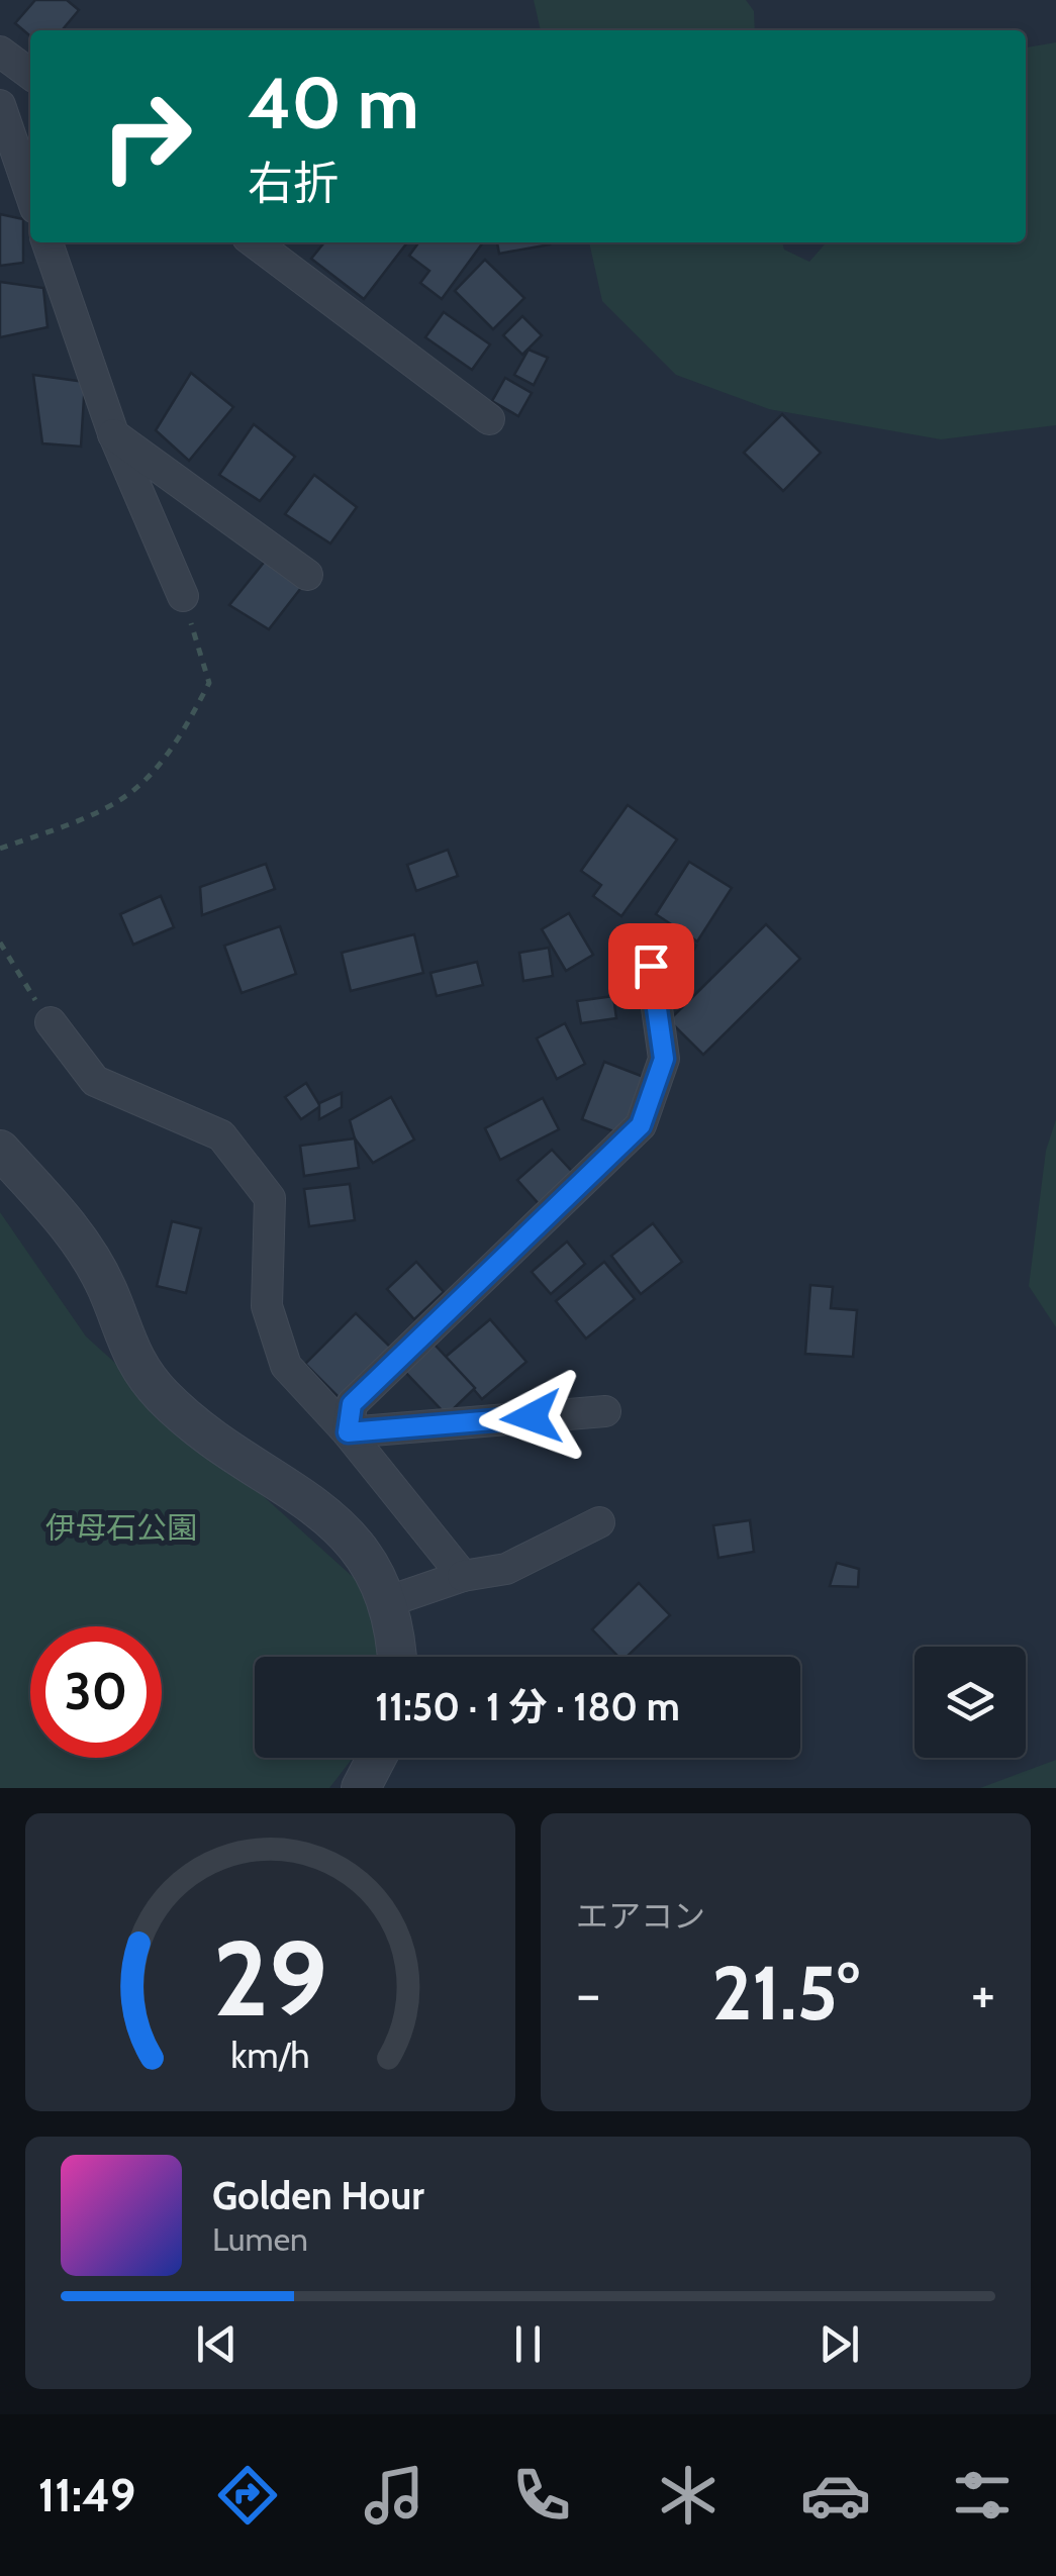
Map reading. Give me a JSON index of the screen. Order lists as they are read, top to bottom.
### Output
{
  "parks": ["伊母石公園"],
  "page": {
    "turn": ["40 m", "右折"],
    "limit": "30",
    "trip": "11:50 · 1 分 · 180 m",
    "tile": "エアコン",
    "heat": ["−", "21.5°", "+"],
    "song": ["Golden Hour", "Lumen"],
    "tabs": "11:49",
    "gauge": ["29", "km/h"]
  }
}
